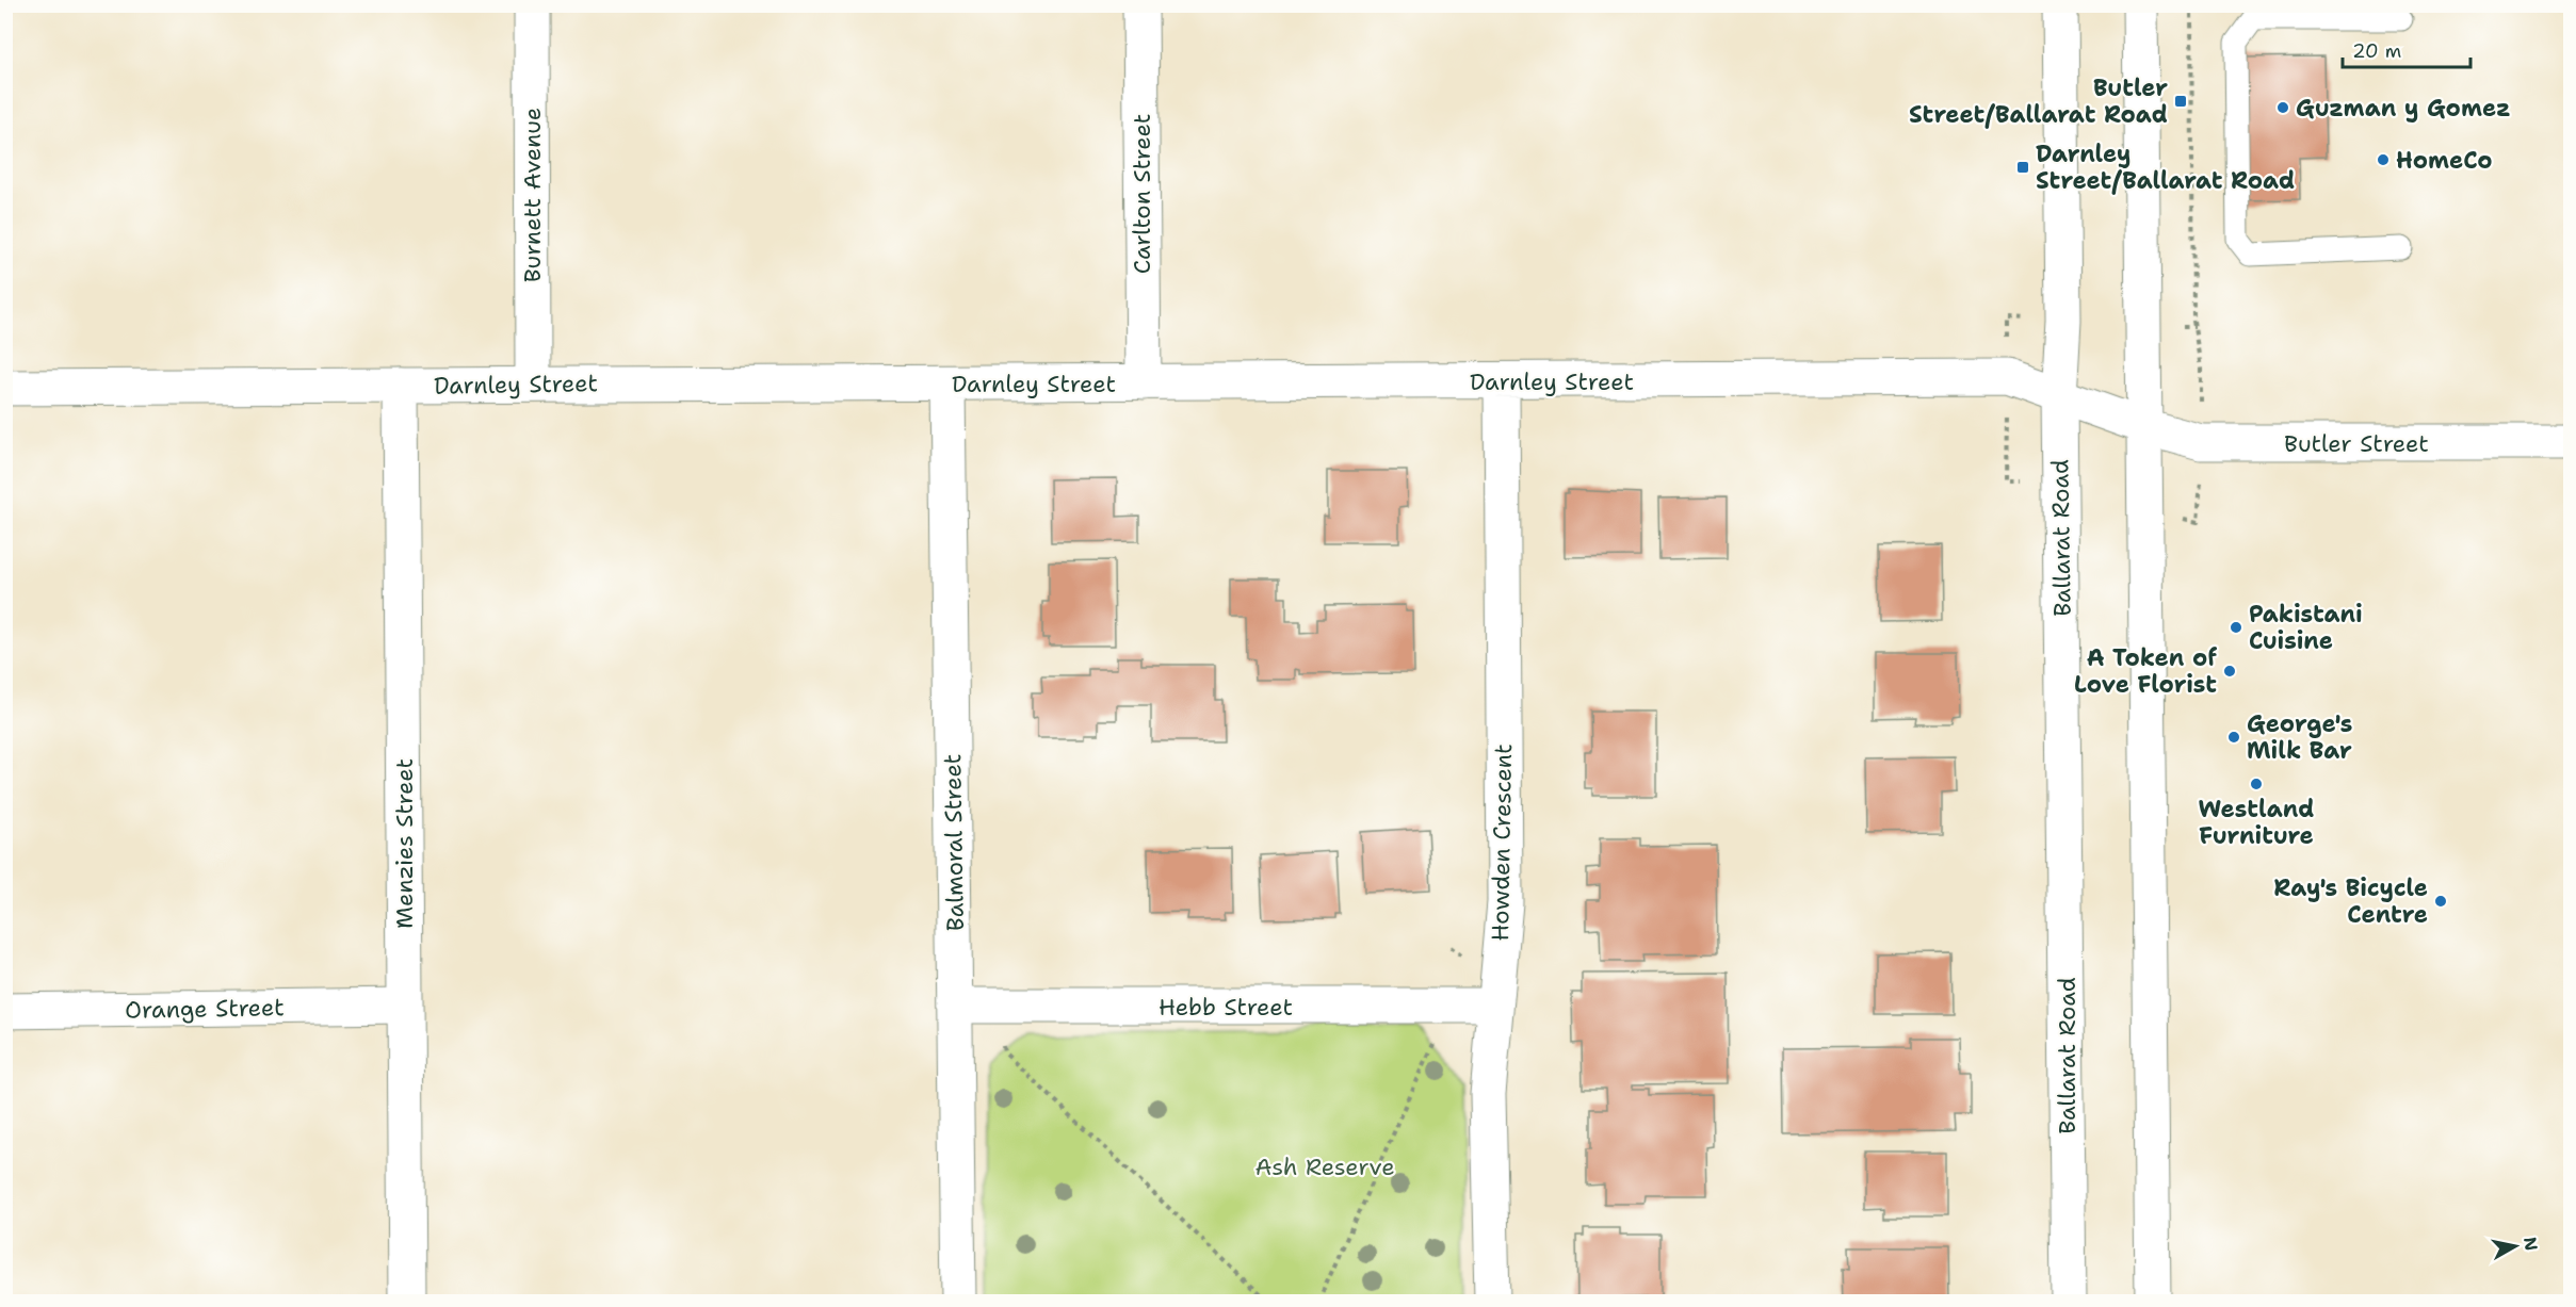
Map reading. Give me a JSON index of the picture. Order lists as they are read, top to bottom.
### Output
{
  "streets": {
    "main road": [
      "Carlton Street",
      "Burnett Avenue",
      "Darnley Street",
      "Butler Street",
      "Ballarat Road",
      "Balmoral Street",
      "Howden Crescent",
      "Menzies Street",
      "Hebb Street",
      "Orange Street"
    ]
  },
  "crossings": [
    ["Carlton Street", "Darnley Street"],
    ["Burnett Avenue", "Darnley Street"],
    ["Darnley Street", "Butler Street"],
    ["Darnley Street", "Ballarat Road"],
    ["Darnley Street", "Balmoral Street"],
    ["Darnley Street", "Howden Crescent"],
    ["Darnley Street", "Menzies Street"],
    ["Balmoral Street", "Hebb Street"],
    ["Howden Crescent", "Hebb Street"],
    ["Menzies Street", "Orange Street"]
  ],
  "parks": ["Ash Reserve"],
  "places": {
    "transit": ["Butler Street/Ballarat Road", "Darnley Street/Ballarat Road"],
    "other": [
      "Guzman y Gomez",
      "HomeCo",
      "Pakistani Cuisine",
      "A Token of Love Florist",
      "George's Milk Bar",
      "Westland Furniture",
      "Ray's Bicycle Centre"
    ]
  },
  "scale_bar": "20 m",
  "north": "right"
}
